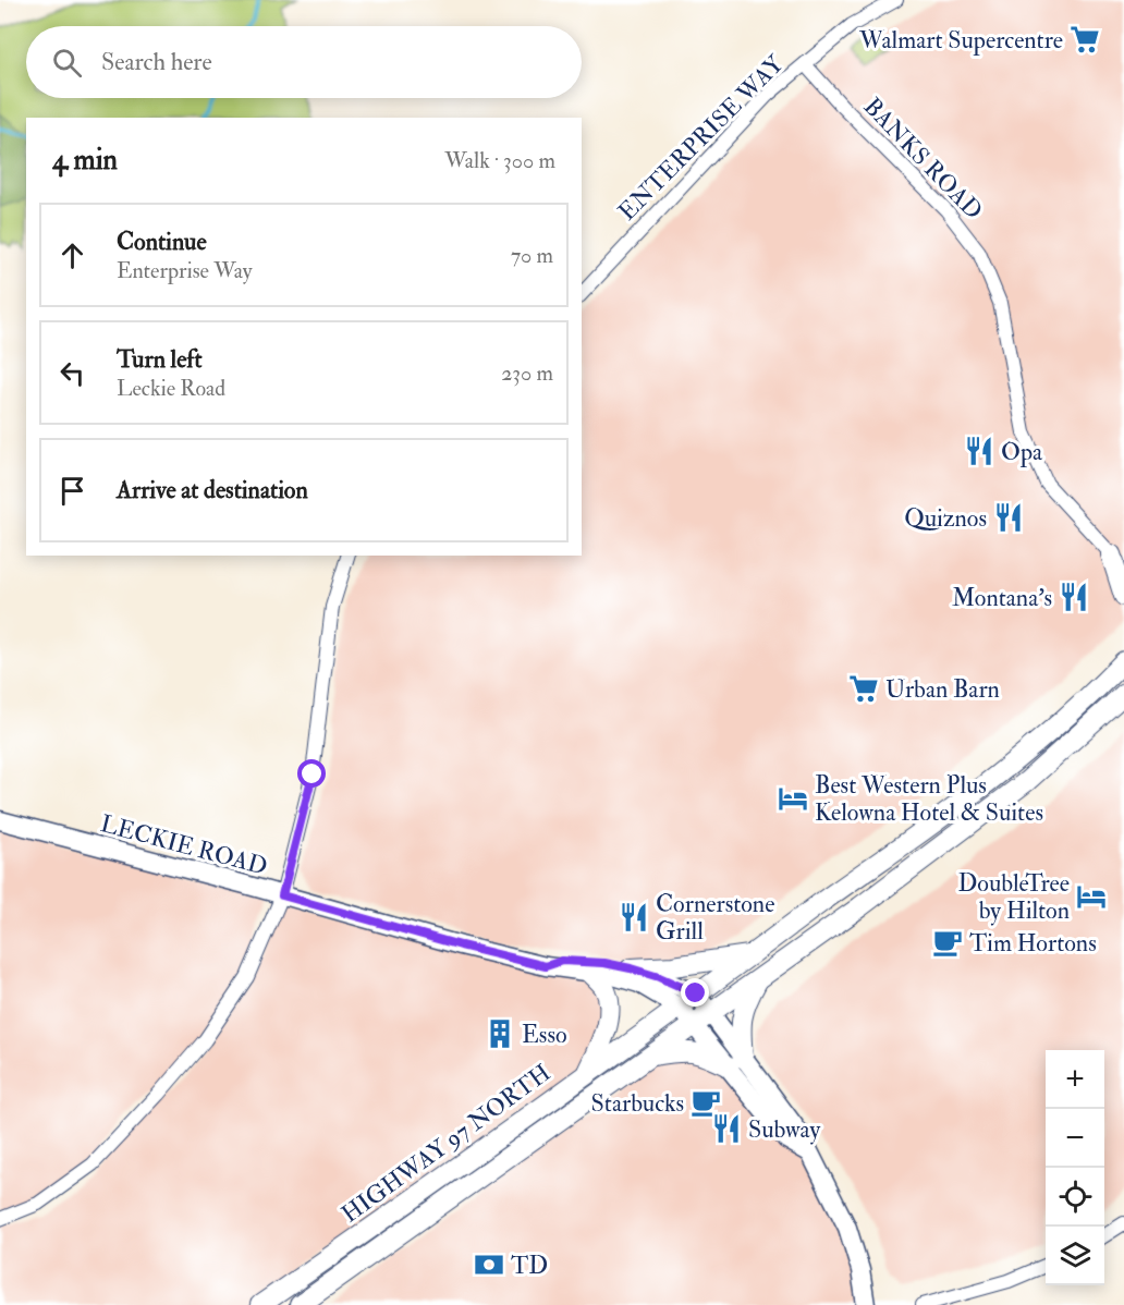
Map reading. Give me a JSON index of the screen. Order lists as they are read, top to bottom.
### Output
{
  "streets": {
    "highway": ["HIGHWAY 97 NORTH"],
    "main road": ["LECKIE ROAD"],
    "street": ["ENTERPRISE WAY", "BANKS ROAD"]
  },
  "crossings": [
    ["ENTERPRISE WAY", "BANKS ROAD"],
    ["LECKIE ROAD", "HIGHWAY 97 NORTH"]
  ],
  "places": {
    "supermarket": ["Walmart Supercentre", "Urban Barn"],
    "restaurant": [
      "Opa",
      "Quiznos",
      "Montana's",
      "Cornerstone Grill",
      "Subway"
    ],
    "hotel": ["Best Western Plus Kelowna Hotel & Suites", "DoubleTree by Hilton"],
    "cafe": ["Tim Hortons", "Starbucks"],
    "building": ["Esso"],
    "bank": ["TD"]
  },
  "page": {
    "search": "Search here",
    "heading": ["4 min", "Walk · 300 m"],
    "list": [
      ["Continue", "Enterprise Way", "70 m"],
      ["Turn left", "Leckie Road", "230 m"],
      "Arrive at destination"
    ],
    "map_buttons": ["+", "−"]
  }
}
